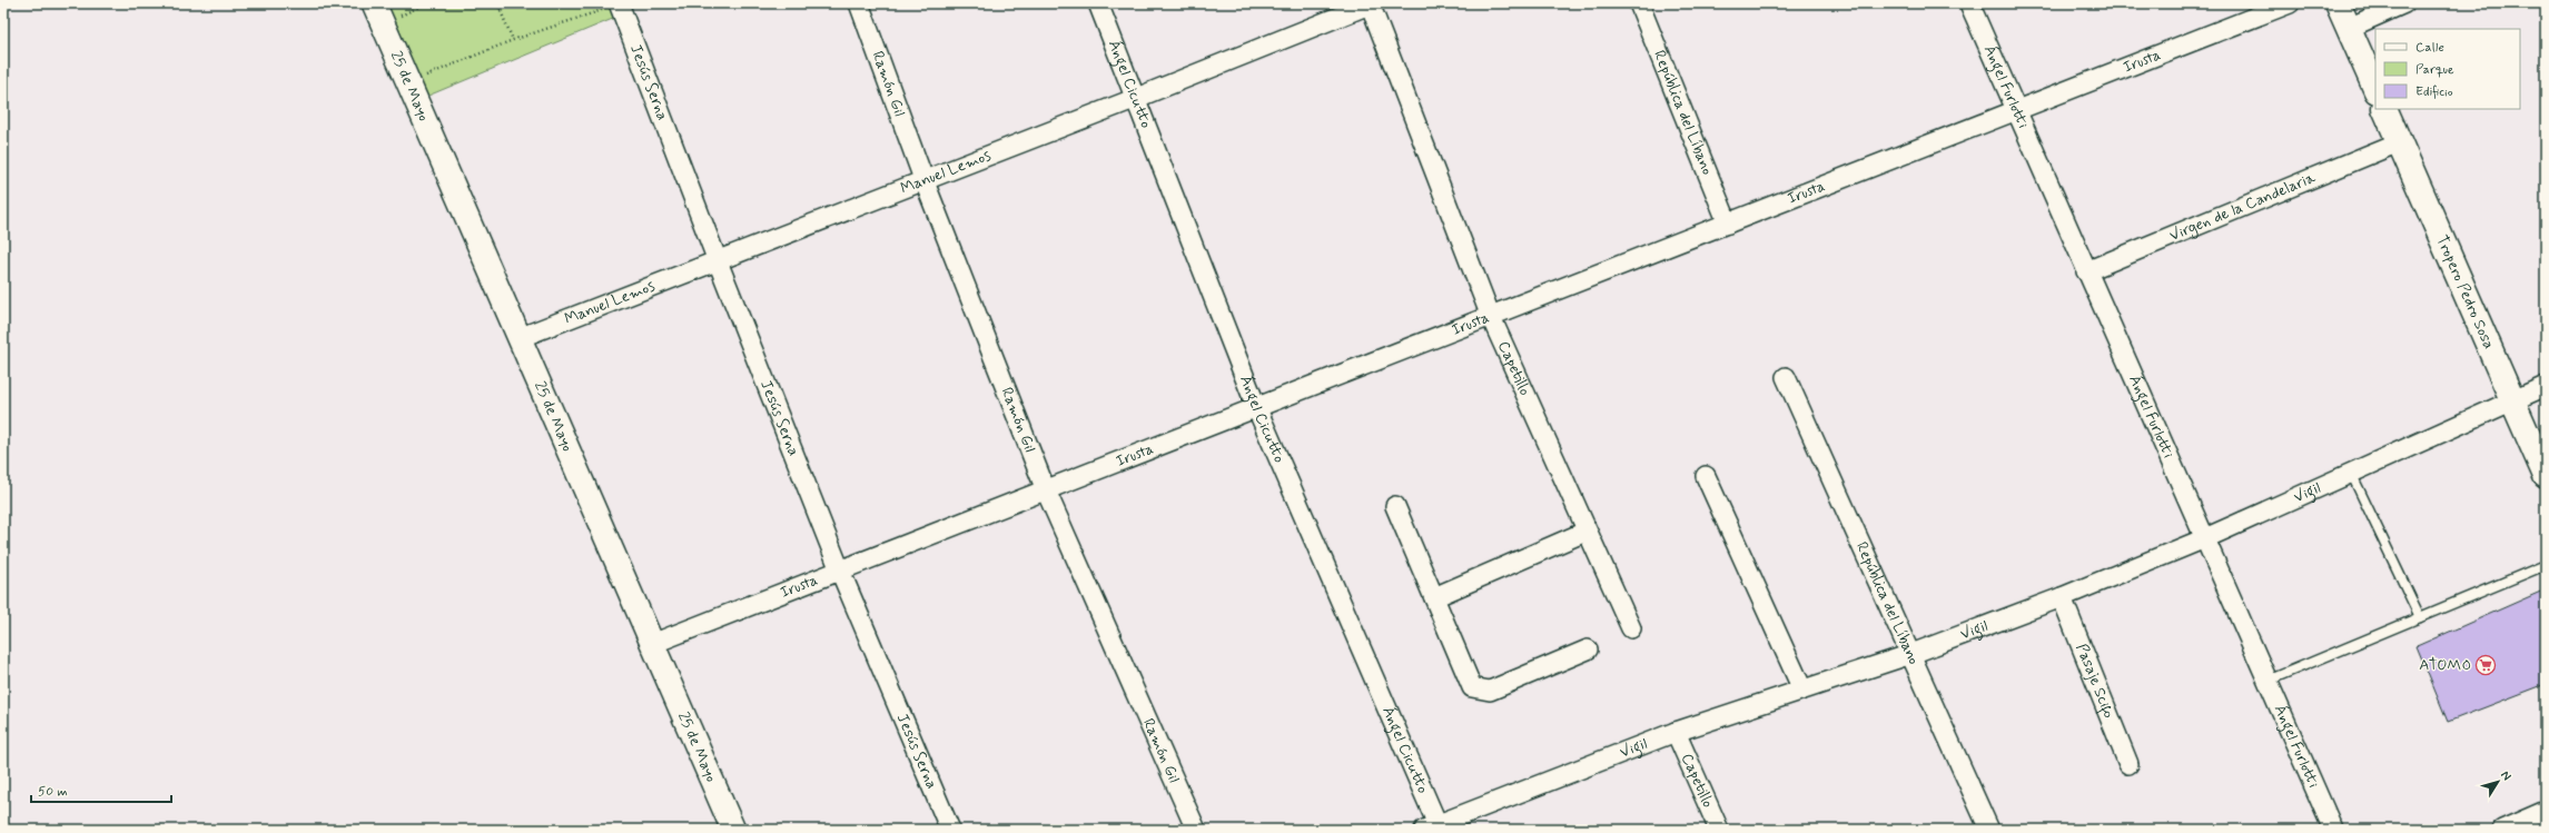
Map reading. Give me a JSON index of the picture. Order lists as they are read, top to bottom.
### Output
{
  "streets": {
    "main road": ["Tropero Pedro Sosa"],
    "street": [
      "Irusta",
      "Jesús Serna",
      "Ramón Gil",
      "Ángel Cicutto",
      "25 de Mayo",
      "Ángel Furlotti",
      "República del Líbano",
      "Manuel Lemos",
      "Virgen de la Candelaria",
      "Capetillo",
      "Vigil",
      "Pasaje Scifo"
    ]
  },
  "crossings": [
    ["Irusta", "Jesús Serna"],
    ["Irusta", "Ramón Gil"],
    ["Irusta", "Ángel Cicutto"],
    ["Irusta", "25 de Mayo"],
    ["Irusta", "Ángel Furlotti"],
    ["Irusta", "República del Líbano"],
    ["Irusta", "Capetillo"],
    ["Jesús Serna", "Manuel Lemos"],
    ["Ramón Gil", "Manuel Lemos"],
    ["Ángel Cicutto", "Manuel Lemos"],
    ["Ángel Cicutto", "Vigil"],
    ["25 de Mayo", "Manuel Lemos"],
    ["Ángel Furlotti", "Virgen de la Candelaria"],
    ["Ángel Furlotti", "Vigil"],
    ["República del Líbano", "Vigil"],
    ["Manuel Lemos", "Capetillo"],
    ["Virgen de la Candelaria", "Tropero Pedro Sosa"],
    ["Tropero Pedro Sosa", "Vigil"],
    ["Capetillo", "Vigil"],
    ["Vigil", "Pasaje Scifo"]
  ],
  "places": {
    "supermarket": ["ATOMO"]
  },
  "legend": ["Calle", "Parque", "Edificio"],
  "scale_bar": "50 m",
  "north": "top right"
}
